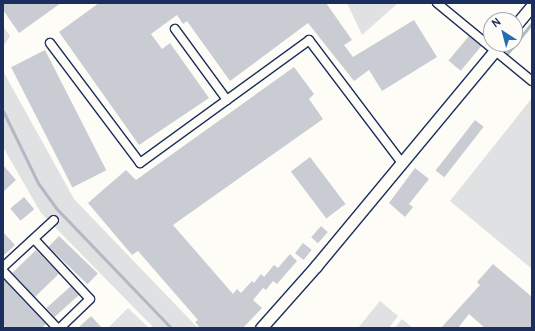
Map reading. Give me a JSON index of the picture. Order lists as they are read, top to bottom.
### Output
{
  "north": "top left"
}
